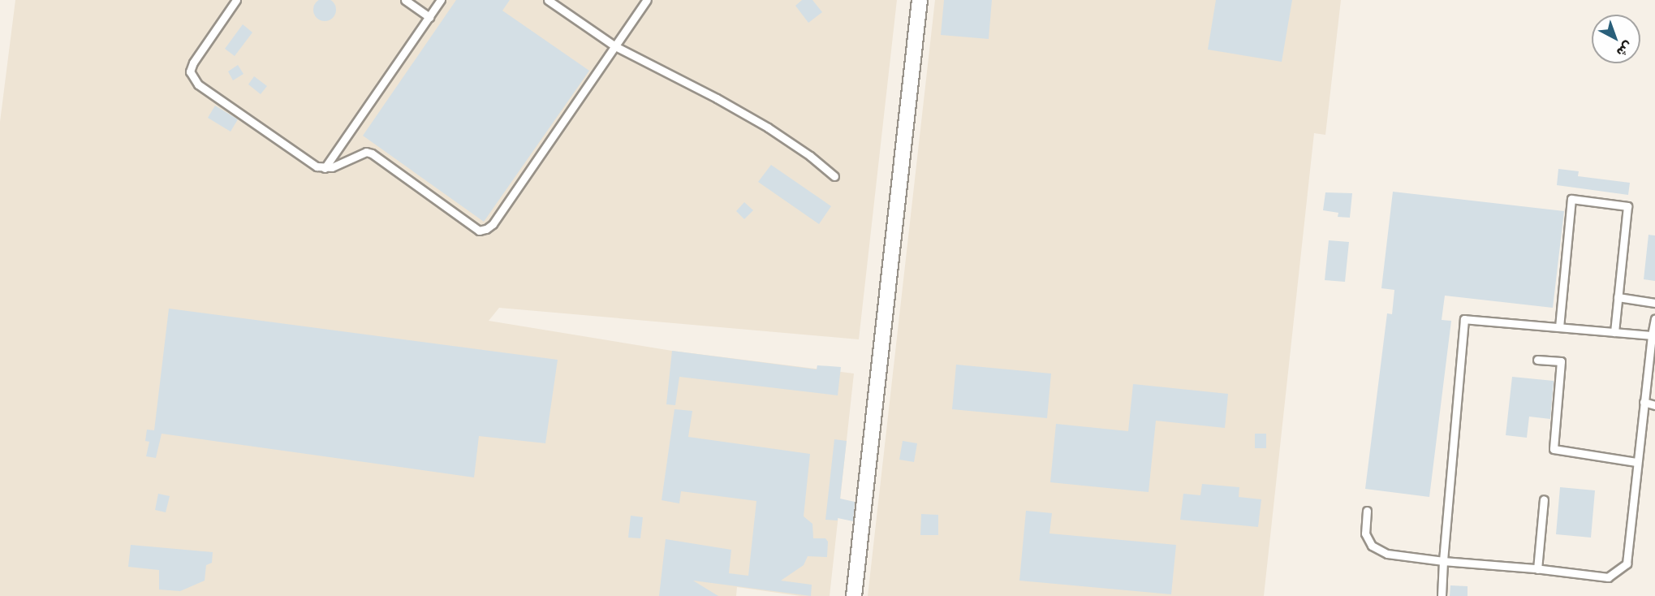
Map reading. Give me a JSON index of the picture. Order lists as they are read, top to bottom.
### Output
{
  "north": "bottom right"
}
